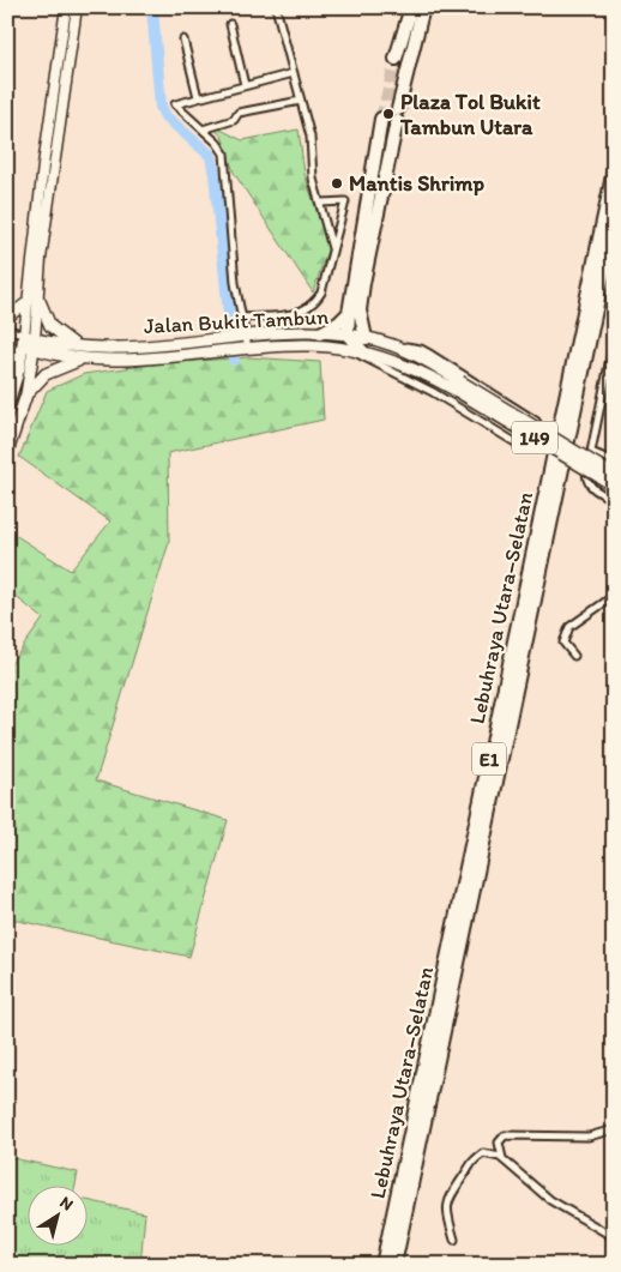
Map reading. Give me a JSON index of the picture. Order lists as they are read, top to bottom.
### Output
{
  "streets": {
    "highway": ["Lebuhraya Utara–Selatan", "E1"],
    "main road": ["Jalan Bukit Tambun", "149"]
  },
  "places": ["Plaza Tol Bukit Tambun Utara", "Mantis Shrimp"],
  "north": "top right"
}
